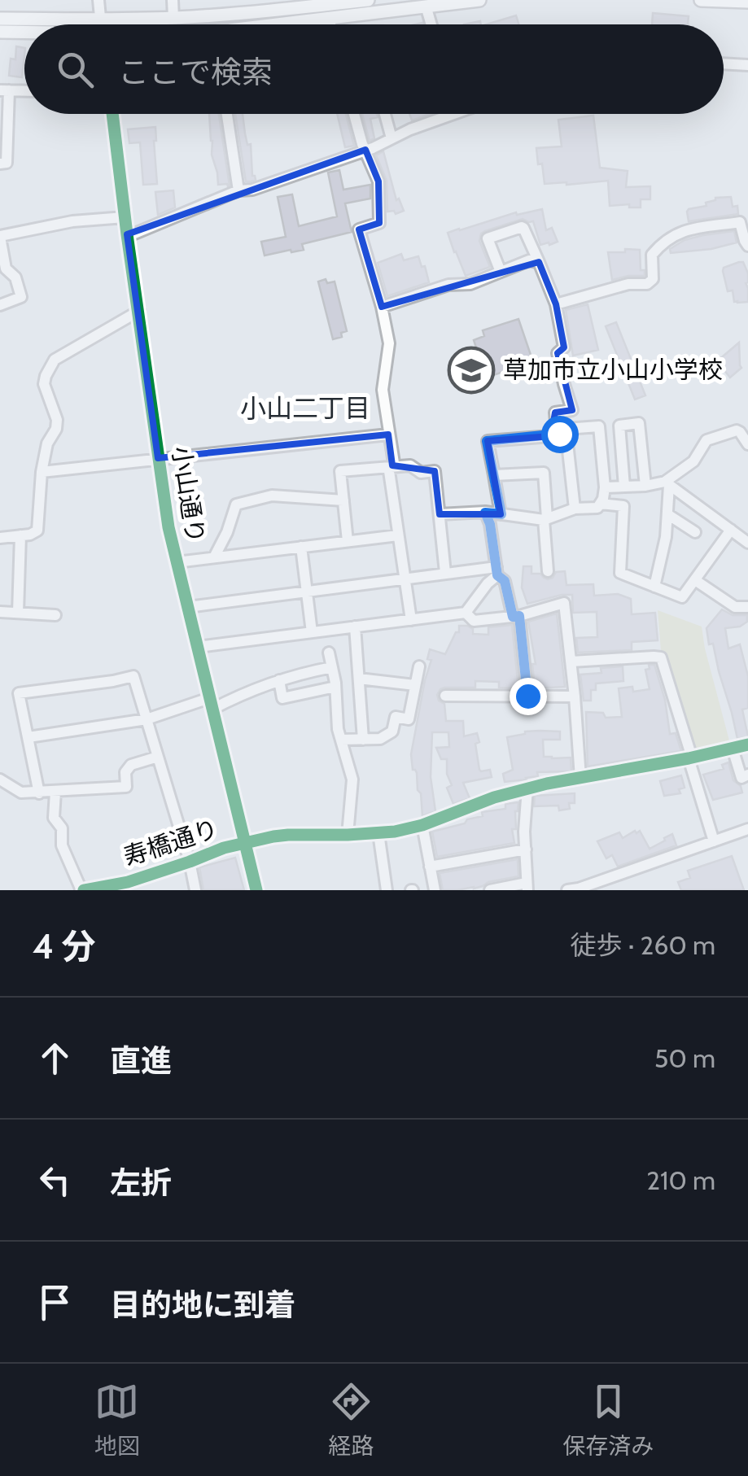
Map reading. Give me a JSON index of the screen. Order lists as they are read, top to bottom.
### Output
{
  "streets": {
    "street": ["小山通り", "寿橋通り"]
  },
  "crossings": [
    ["小山通り", "寿橋通り"]
  ],
  "districts": ["小山二丁目"],
  "places": {
    "school or university": ["草加市立小山小学校"]
  },
  "page": {
    "search": "ここで検索",
    "heading": ["4 分", "徒歩 · 260 m"],
    "list": [
      ["直進", "50 m"],
      ["左折", "210 m"],
      "目的地に到着"
    ],
    "nav": ["地図", "経路", "保存済み"]
  }
}
